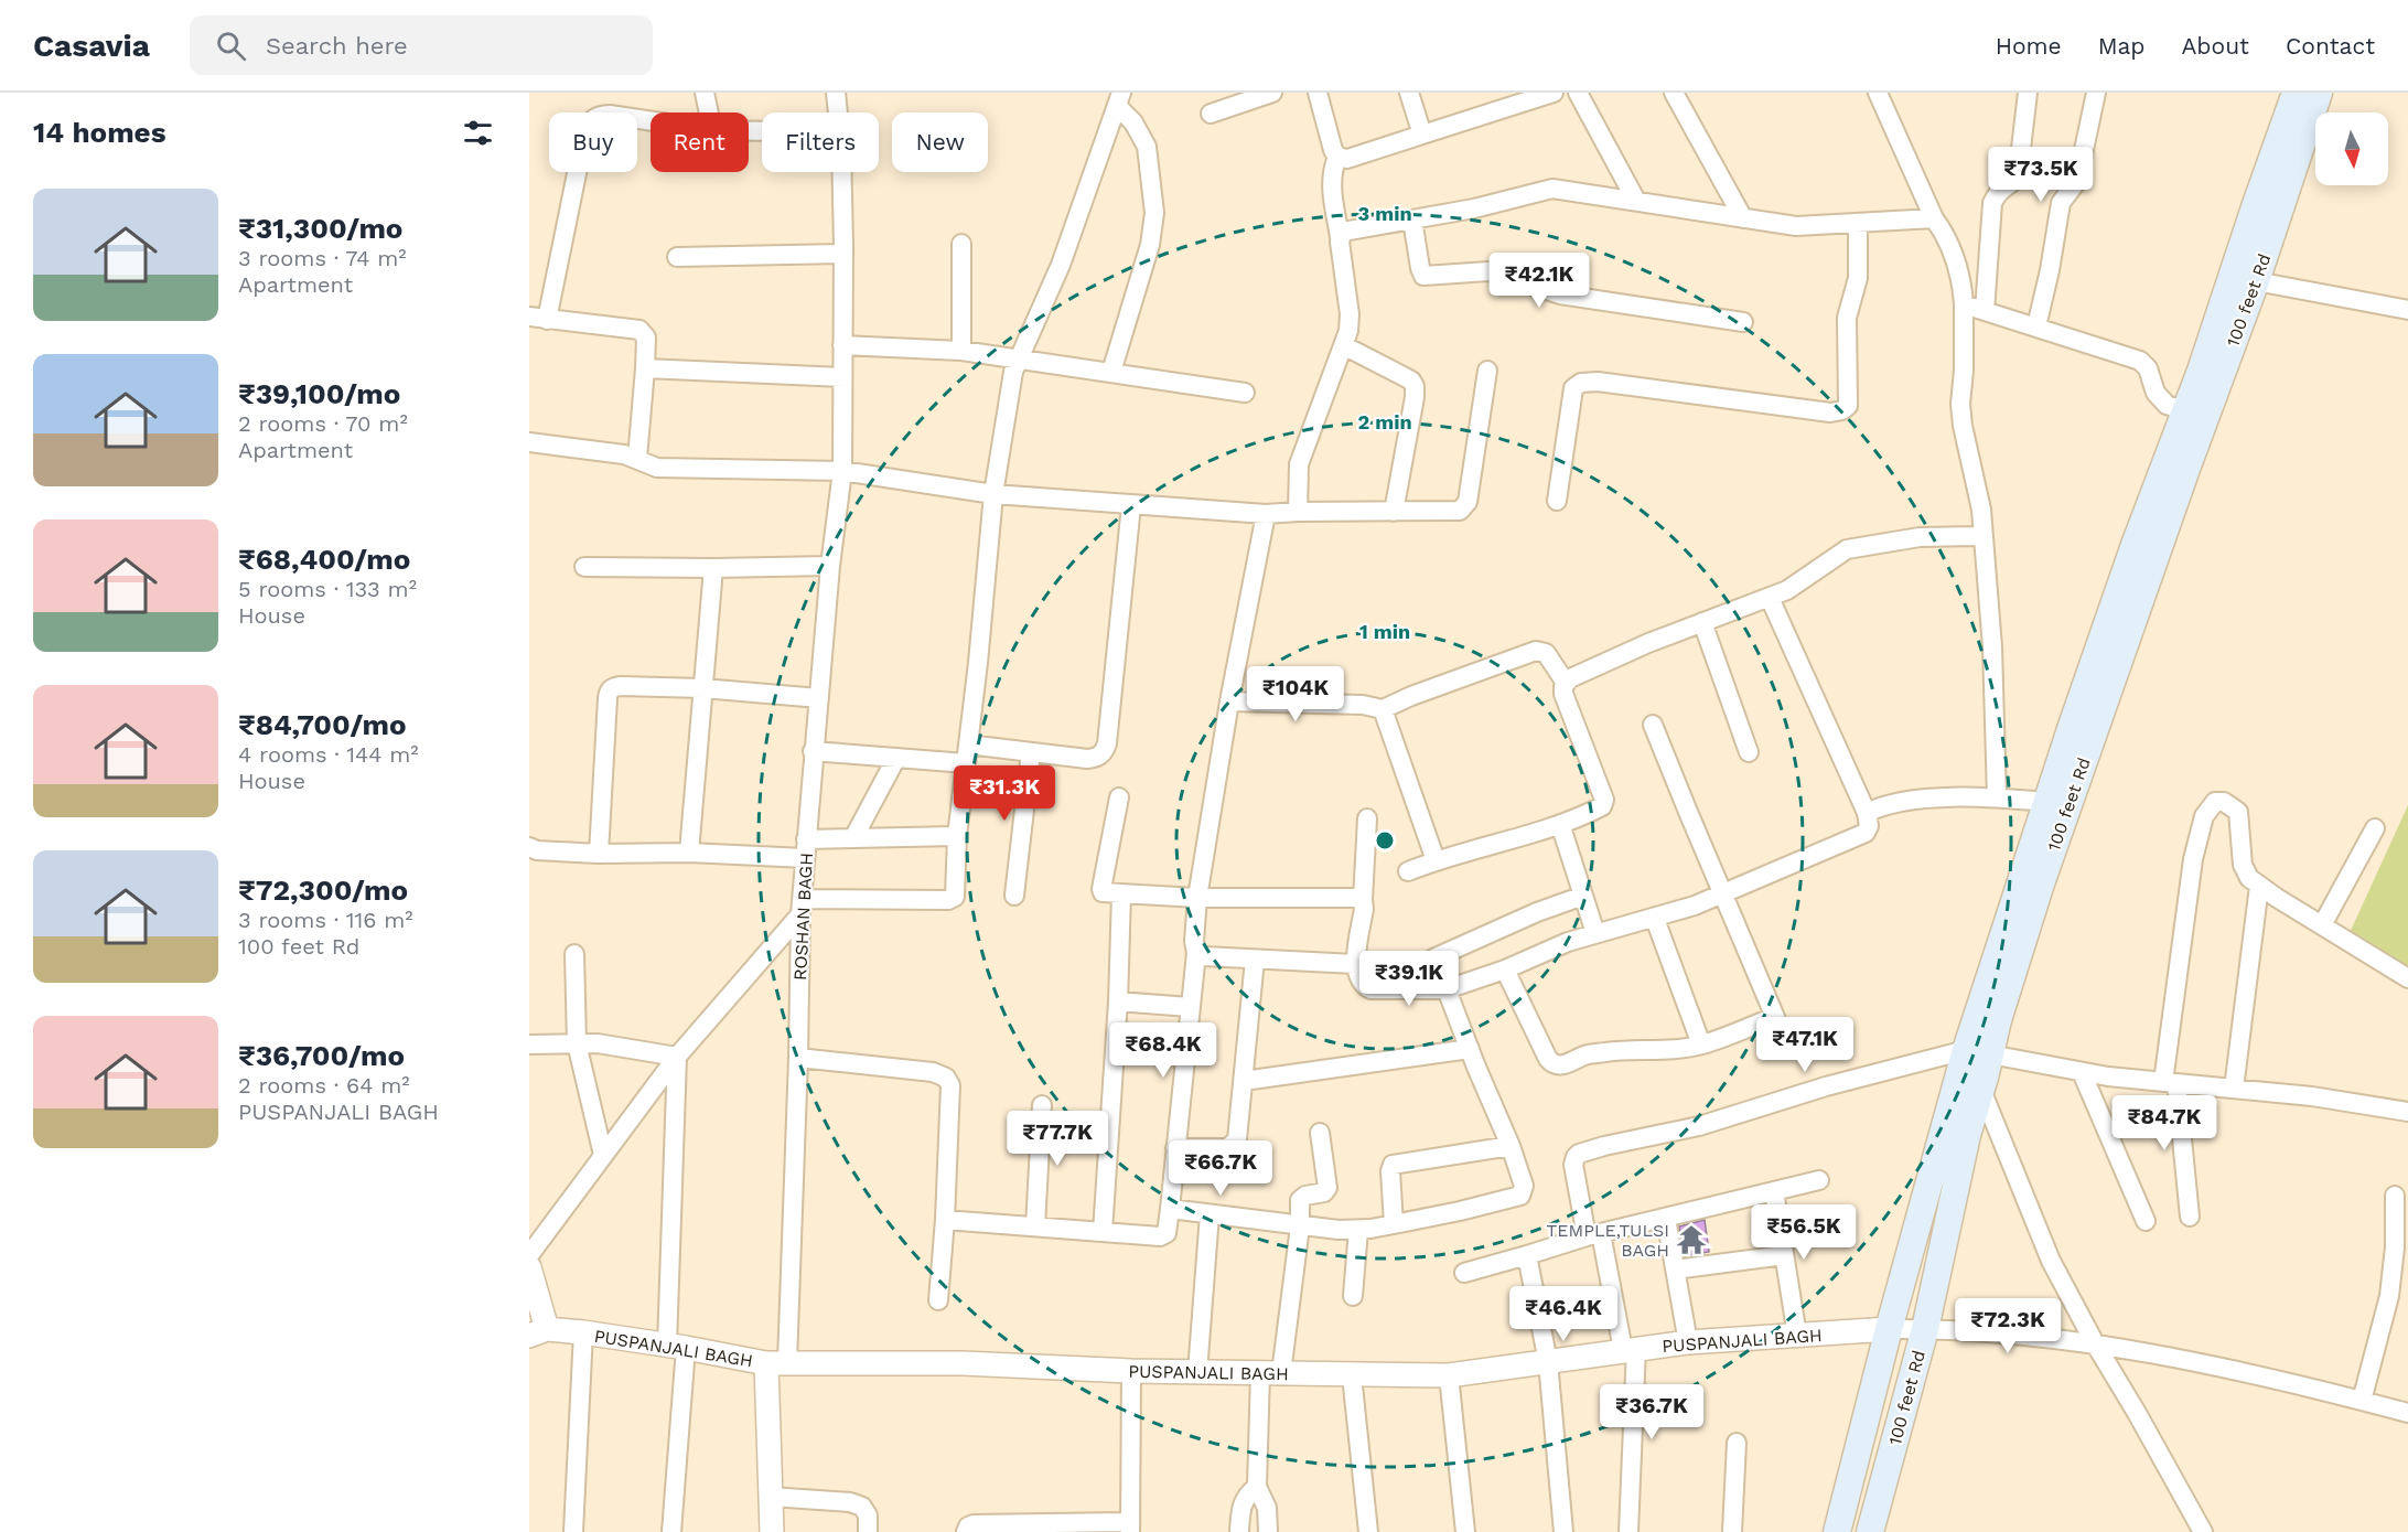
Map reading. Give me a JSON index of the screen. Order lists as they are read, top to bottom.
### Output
{
  "streets": {
    "main road": ["100 feet Rd"],
    "street": ["ROSHAN BAGH", "PUSPANJALI BAGH"]
  },
  "crossings": [
    ["ROSHAN BAGH", "PUSPANJALI BAGH"]
  ],
  "places": {
    "temple": ["TEMPLE,TULSI BAGH"]
  },
  "north": "bottom",
  "page": {
    "header": "Casavia",
    "search": "Search here",
    "nav": [
      "Home",
      "Map",
      "About",
      "Contact"
    ],
    "heading": "14 homes",
    "chip": [
      "Buy",
      "Rent",
      "Filters",
      "New"
    ],
    "price": [
      "₹73.5K",
      "₹42.1K",
      "₹104K",
      "₹31.3K",
      "₹39.1K",
      "₹47.1K",
      "₹68.4K",
      "₹84.7K",
      "₹77.7K",
      "₹66.7K",
      "₹56.5K",
      "₹46.4K",
      "₹72.3K",
      "₹36.7K"
    ],
    "list": [
      {
        "name": "₹31,300/mo",
        "note": "3 rooms · 74 m² · Apartment"
      },
      {
        "name": "₹39,100/mo",
        "note": "2 rooms · 70 m² · Apartment"
      },
      {
        "name": "₹68,400/mo",
        "note": "5 rooms · 133 m² · House"
      },
      {
        "name": "₹84,700/mo",
        "note": "4 rooms · 144 m² · House"
      },
      {
        "name": "₹72,300/mo",
        "note": "3 rooms · 116 m² · 100 feet Rd"
      },
      {
        "name": "₹36,700/mo",
        "note": "2 rooms · 64 m² · PUSPANJALI BAGH"
      }
    ]
  },
  "rings": ["3 min", "2 min", "1 min"]
}
